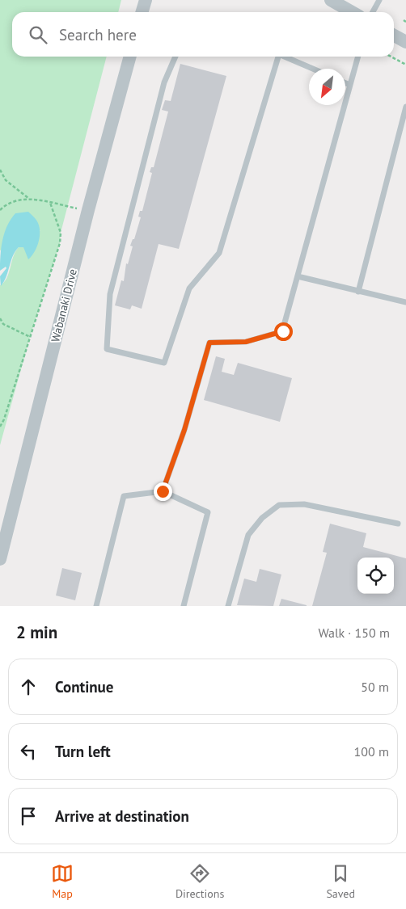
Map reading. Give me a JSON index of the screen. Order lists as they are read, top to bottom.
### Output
{
  "streets": {
    "street": ["Wabanaki Drive"]
  },
  "north": "bottom left",
  "page": {
    "search": "Search here",
    "heading": ["2 min", "Walk · 150 m"],
    "list": [
      ["Continue", "50 m"],
      ["Turn left", "100 m"],
      "Arrive at destination"
    ],
    "nav": ["Map", "Directions", "Saved"]
  }
}
